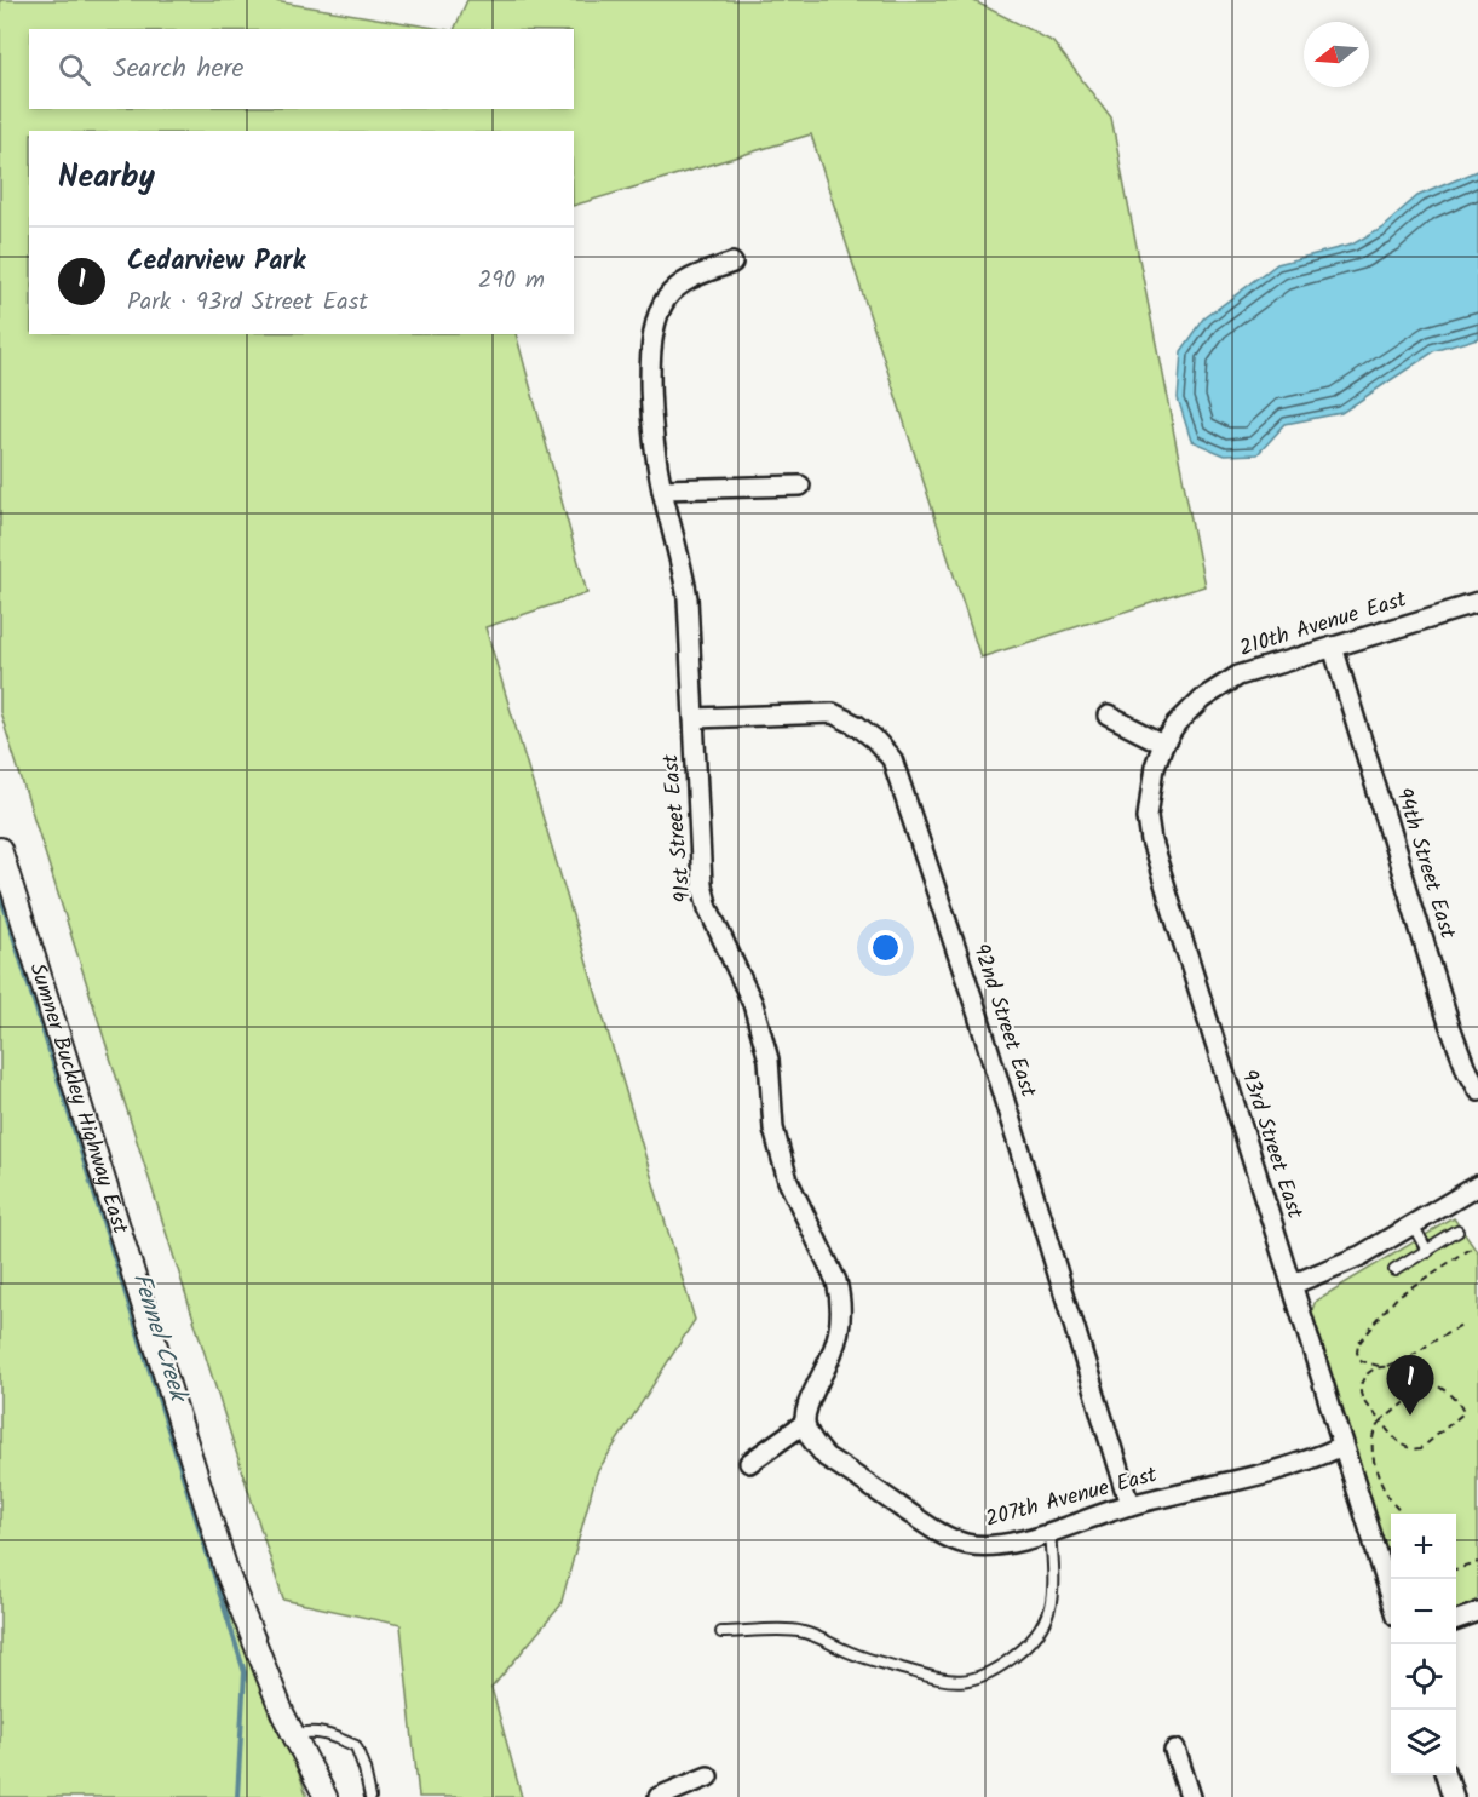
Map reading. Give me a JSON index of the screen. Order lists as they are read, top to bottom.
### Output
{
  "streets": {
    "street": [
      "210th Avenue East",
      "91st Street East",
      "94th Street East",
      "92nd Street East",
      "Sumner Buckley Highway East",
      "93rd Street East",
      "207th Avenue East"
    ]
  },
  "crossings": [
    ["210th Avenue East", "94th Street East"],
    ["210th Avenue East", "93rd Street East"],
    ["91st Street East", "92nd Street East"],
    ["91st Street East", "207th Avenue East"],
    ["92nd Street East", "207th Avenue East"],
    ["93rd Street East", "207th Avenue East"]
  ],
  "water": ["Fennel Creek"],
  "north": "left",
  "page": {
    "search": "Search here",
    "heading": "Nearby",
    "list": [
      {
        "mark": "1",
        "name": "Cedarview Park",
        "note": "Park · 93rd Street East",
        "value": "290 m"
      }
    ],
    "pins": "1",
    "map_buttons": ["+", "−"]
  }
}
